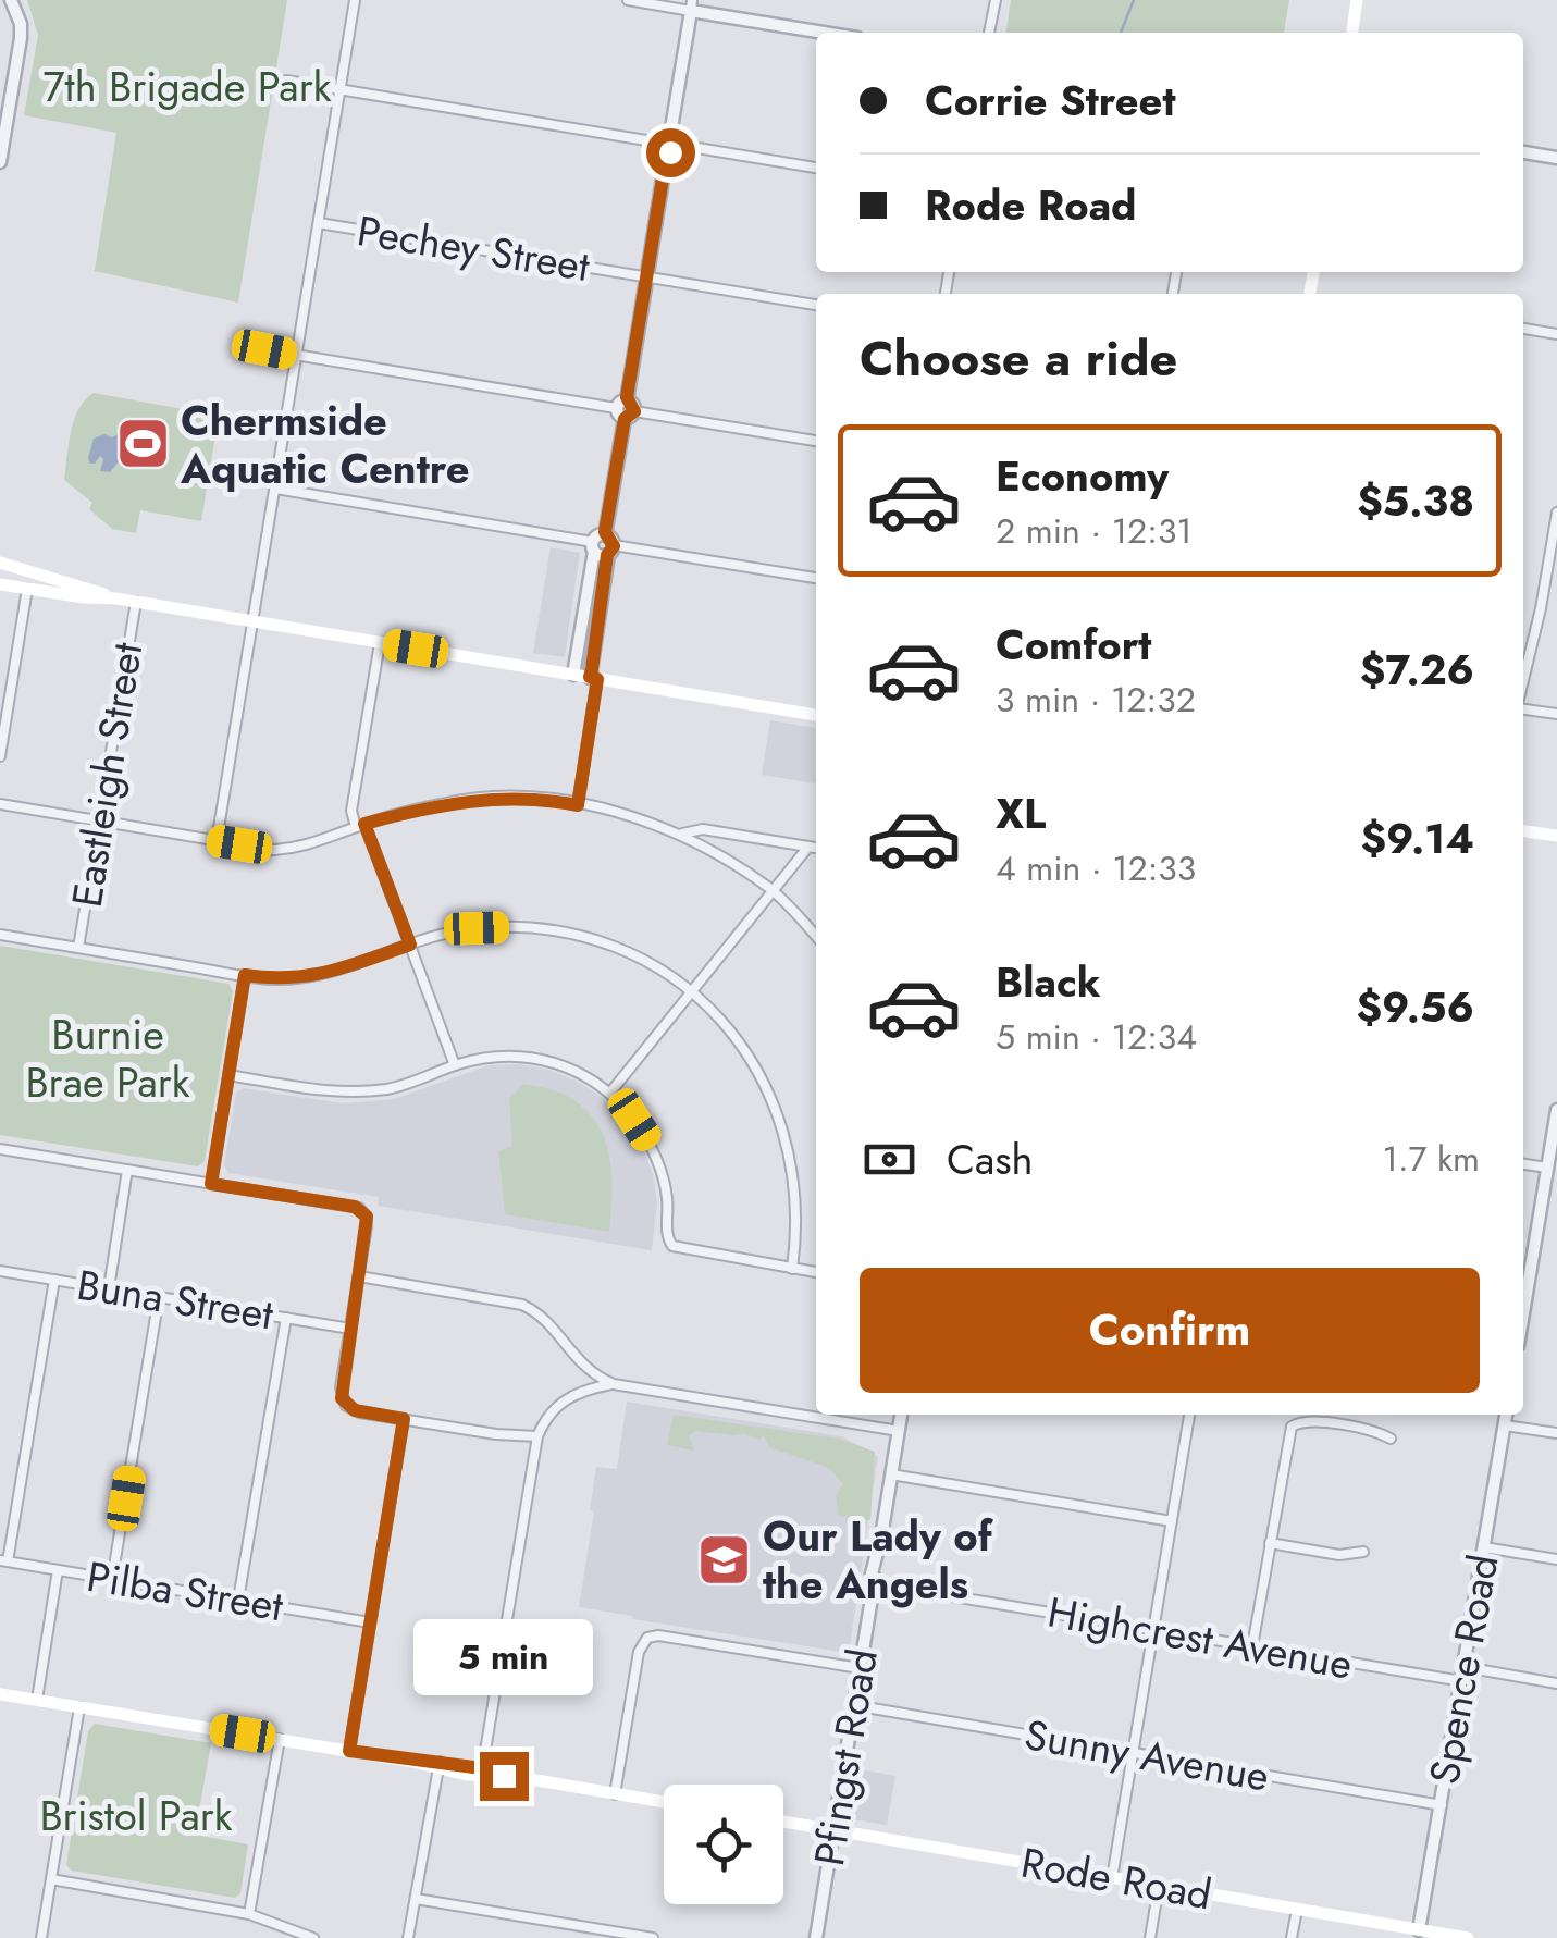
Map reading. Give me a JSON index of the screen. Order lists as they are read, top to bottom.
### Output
{
  "streets": {
    "main road": ["Rode Road"],
    "street": [
      "Pechey Street",
      "Eastleigh Street",
      "Buna Street",
      "Pilba Street",
      "Highcrest Avenue",
      "Spence Road",
      "Sunny Avenue",
      "Pfingst Road"
    ]
  },
  "crossings": [
    ["Highcrest Avenue", "Spence Road"],
    ["Highcrest Avenue", "Pfingst Road"],
    ["Spence Road", "Sunny Avenue"],
    ["Spence Road", "Rode Road"],
    ["Sunny Avenue", "Pfingst Road"],
    ["Pfingst Road", "Rode Road"]
  ],
  "parks": ["7th Brigade Park", "Burnie Brae Park", "Bristol Park"],
  "places": {
    "sports": ["Chermside Aquatic Centre"],
    "school or university": ["Our Lady of the Angels"]
  },
  "page": {
    "banner": ["Corrie Street", "Rode Road"],
    "heading": "Choose a ride",
    "list": [
      {
        "name": "Economy",
        "note": "2 min · 12:31",
        "value": "$5.38"
      },
      {
        "name": "Comfort",
        "note": "3 min · 12:32",
        "value": "$7.26"
      },
      {
        "name": "XL",
        "note": "4 min · 12:33",
        "value": "$9.14"
      },
      {
        "name": "Black",
        "note": "5 min · 12:34",
        "value": "$9.56"
      }
    ],
    "pay": ["Cash", "1.7 km"],
    "buttons": "Confirm",
    "bubble": "5 min"
  }
}
